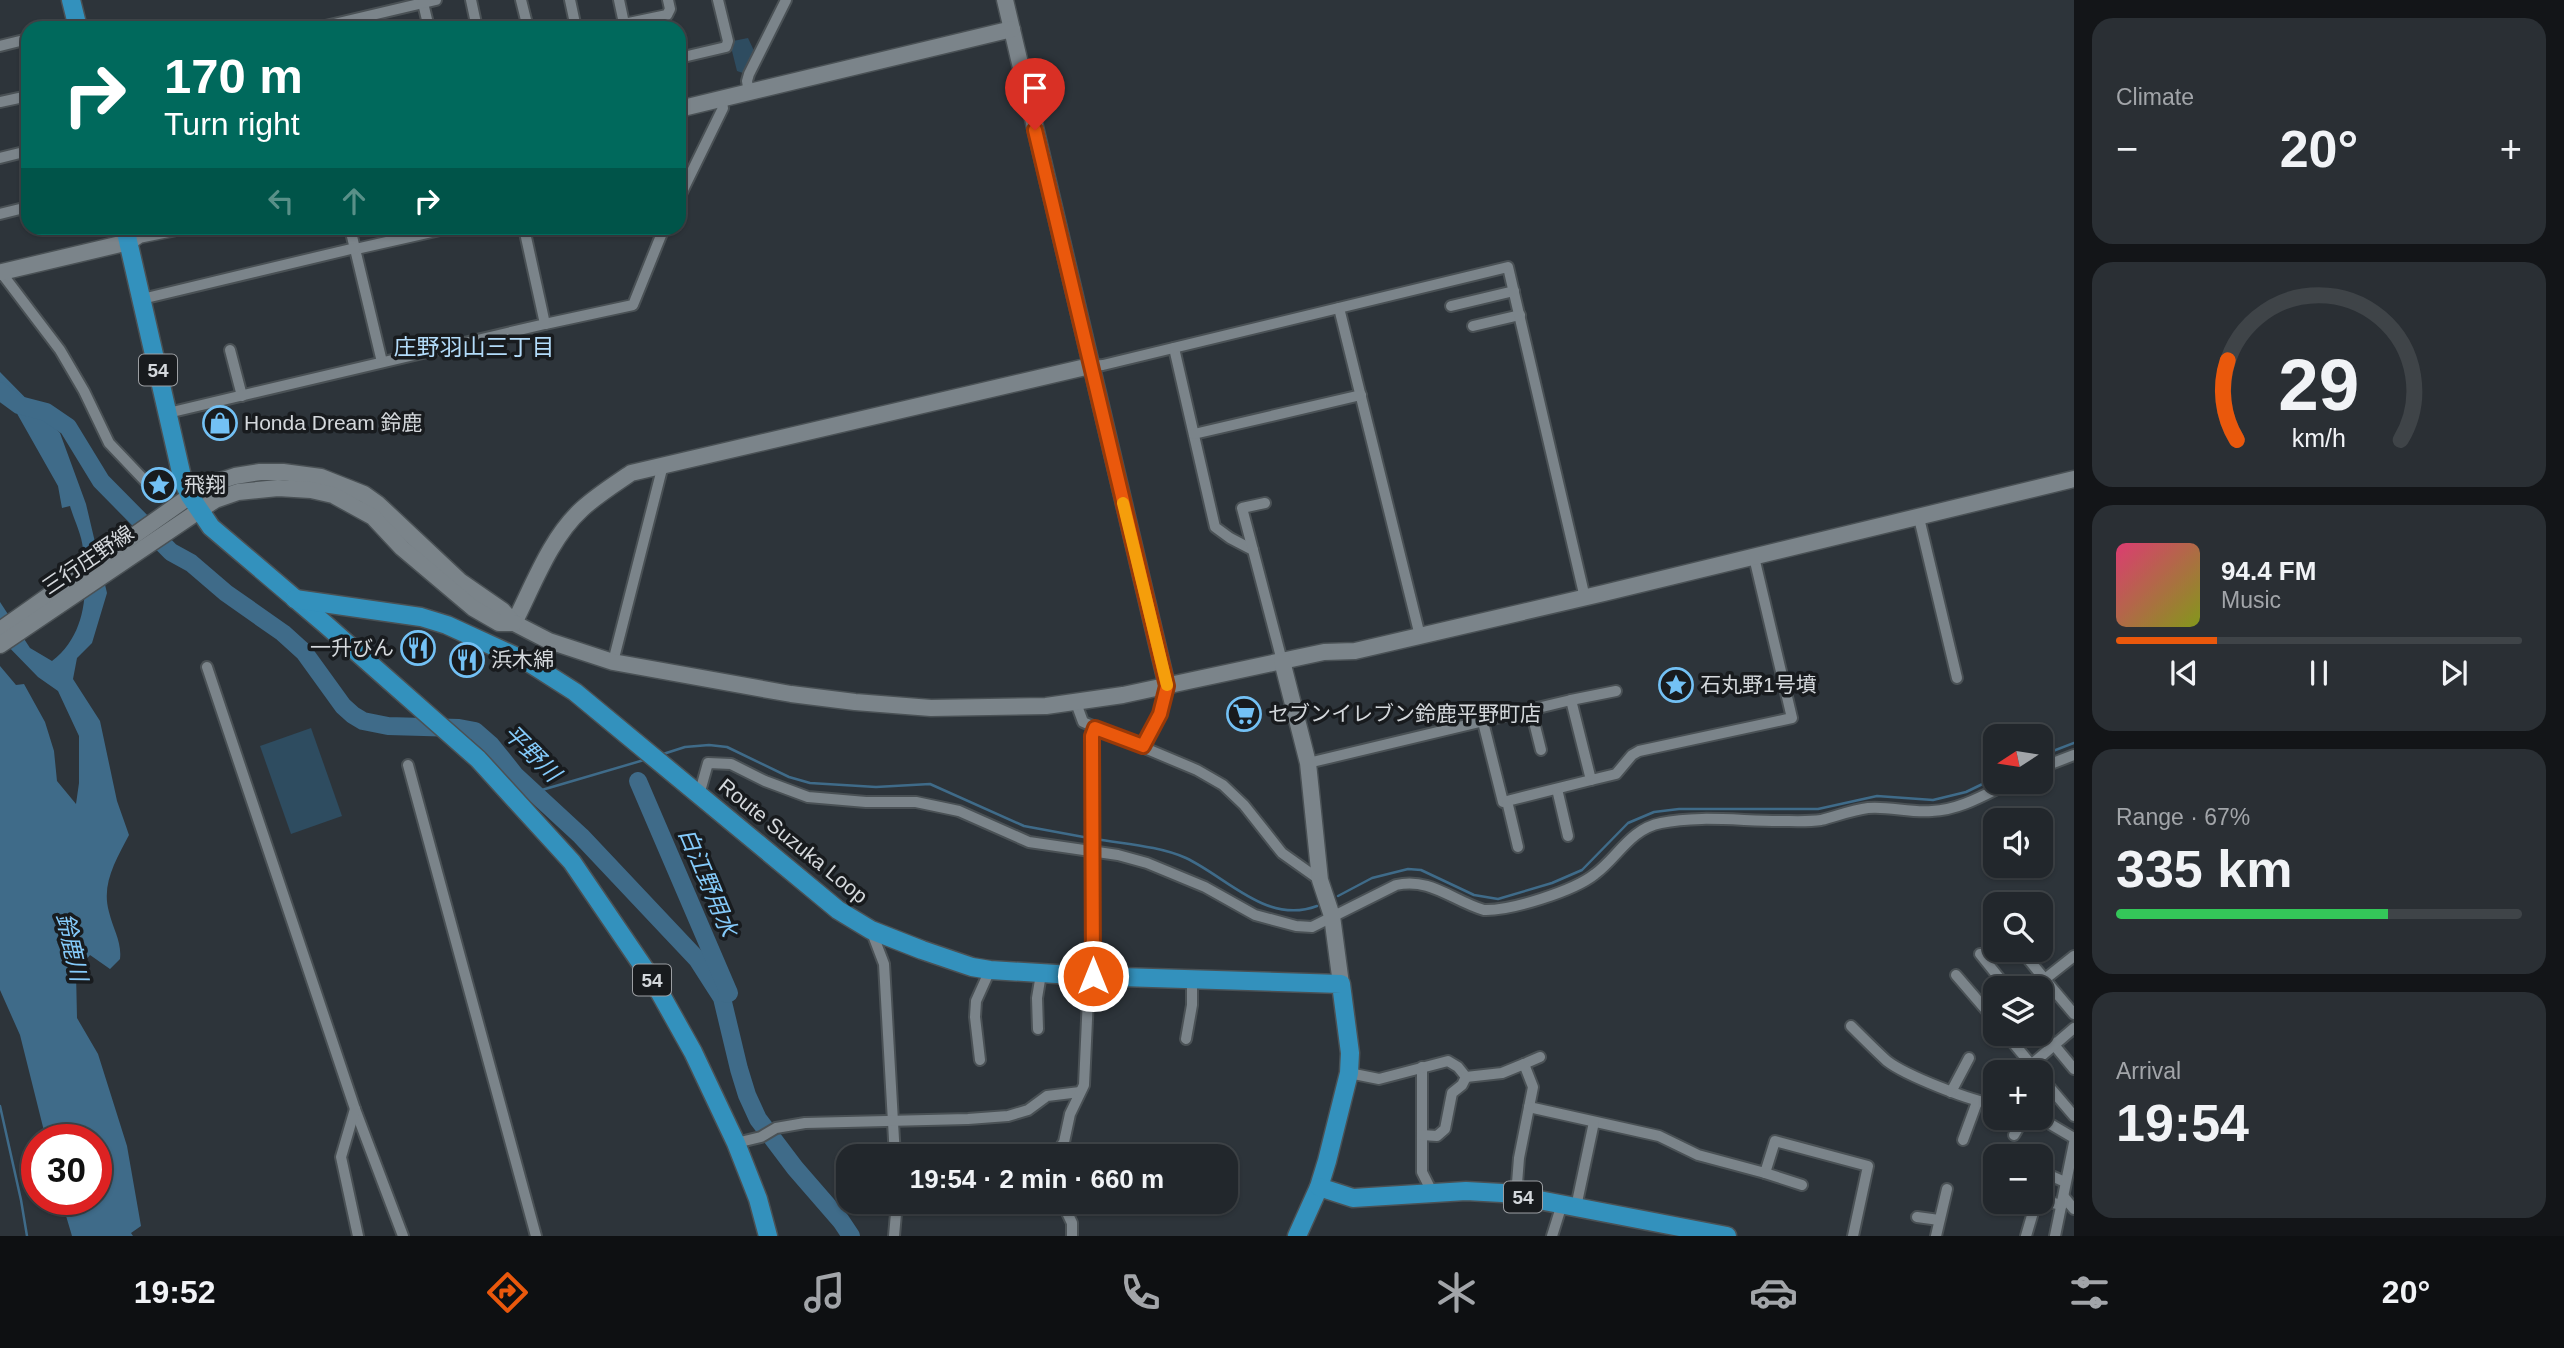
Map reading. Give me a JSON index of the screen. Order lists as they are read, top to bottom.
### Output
{
  "streets": {
    "main road": ["54", "Route Suzuka Loop"],
    "street": ["三行庄野線"]
  },
  "crossings": [
    ["54", "三行庄野線"],
    ["54", "Route Suzuka Loop"]
  ],
  "districts": ["庄野羽山三丁目"],
  "water": ["平野川", "白江野用水", "鈴鹿川"],
  "places": {
    "shop": ["Honda Dream 鈴鹿"],
    "place": ["飛翔", "石丸野1号墳"],
    "restaurant": ["一升びん", "浜木綿"],
    "supermarket": ["セブンイレブン鈴鹿平野町店"]
  },
  "north": "left",
  "page": {
    "tile": [
      "Climate",
      ["Range · 67%", "335 km"],
      ["Arrival", "19:54"]
    ],
    "turn": ["170 m", "Turn right"],
    "heat": ["−", "20°", "+"],
    "song": ["94.4 FM", "Music"],
    "map_buttons": ["+", "−"],
    "limit": "30",
    "trip": "19:54 · 2 min · 660 m",
    "tabs": ["19:52", "20°"],
    "gauge": ["29", "km/h"]
  }
}
